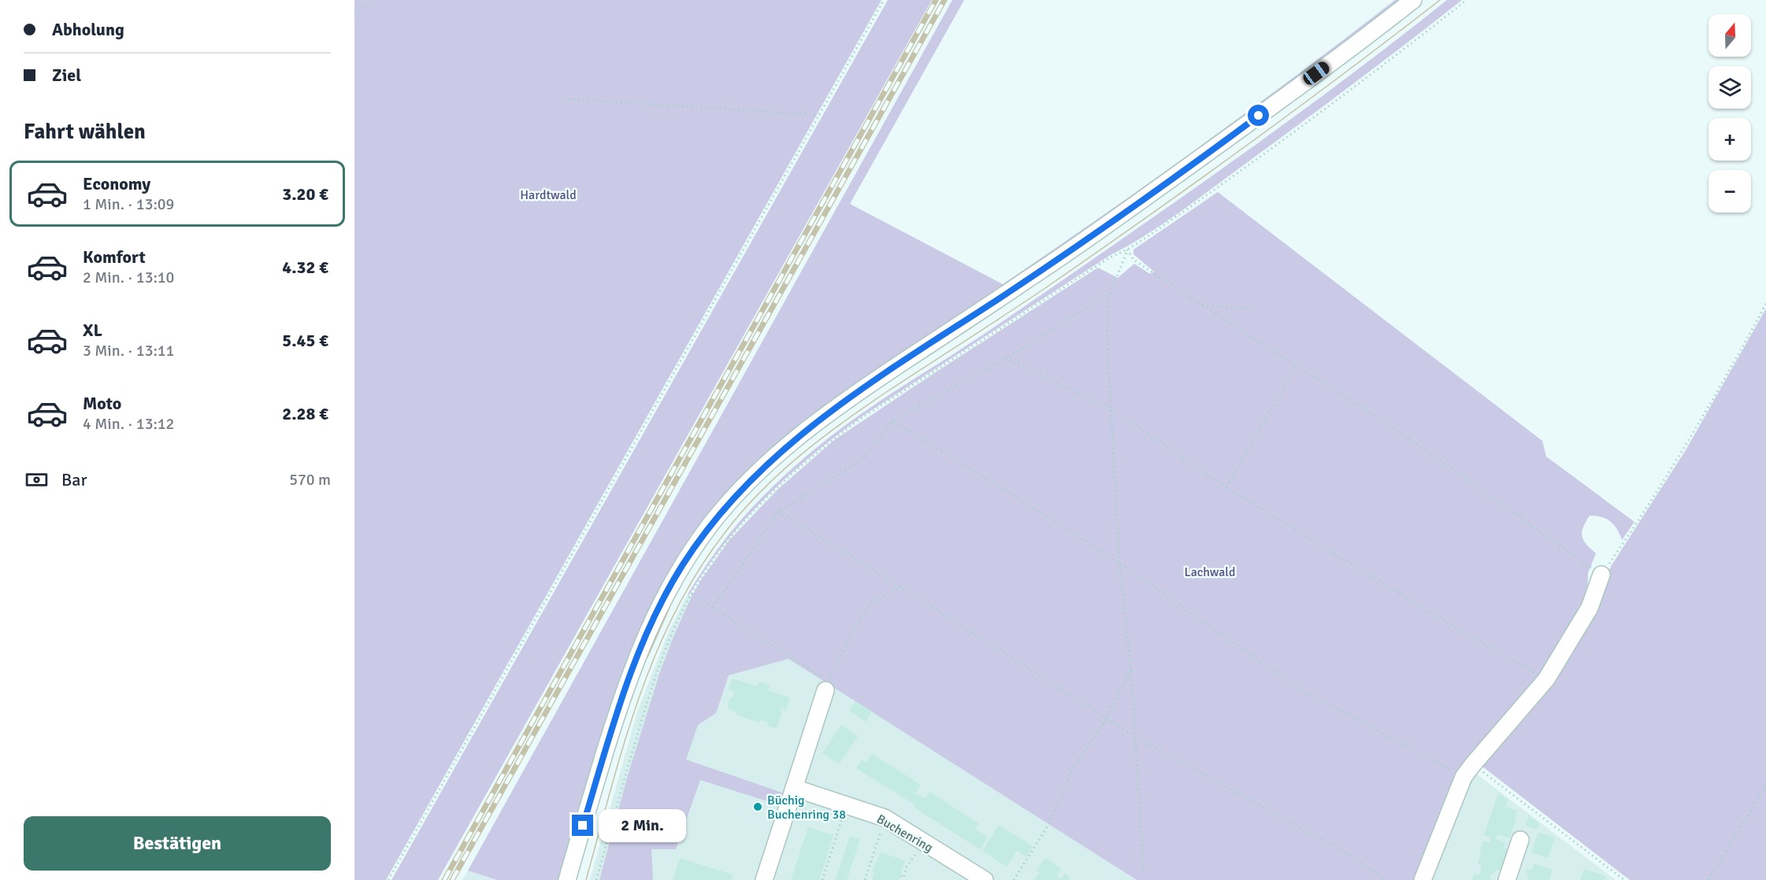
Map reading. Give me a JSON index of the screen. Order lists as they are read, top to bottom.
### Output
{
  "streets": {
    "street": ["Buchenring"]
  },
  "parks": ["Hardtwald", "Lachwald"],
  "places": ["Büchig Buchenring 38"],
  "north": "top",
  "page": {
    "banner": ["Abholung", "Ziel"],
    "map_buttons": ["+", "−"],
    "heading": "Fahrt wählen",
    "list": [
      {
        "name": "Economy",
        "note": "1 Min. · 13:09",
        "value": "3.20 €"
      },
      {
        "name": "Komfort",
        "note": "2 Min. · 13:10",
        "value": "4.32 €"
      },
      {
        "name": "XL",
        "note": "3 Min. · 13:11",
        "value": "5.45 €"
      },
      {
        "name": "Moto",
        "note": "4 Min. · 13:12",
        "value": "2.28 €"
      }
    ],
    "pay": ["Bar", "570 m"],
    "buttons": "Bestätigen",
    "bubble": "2 Min."
  }
}
